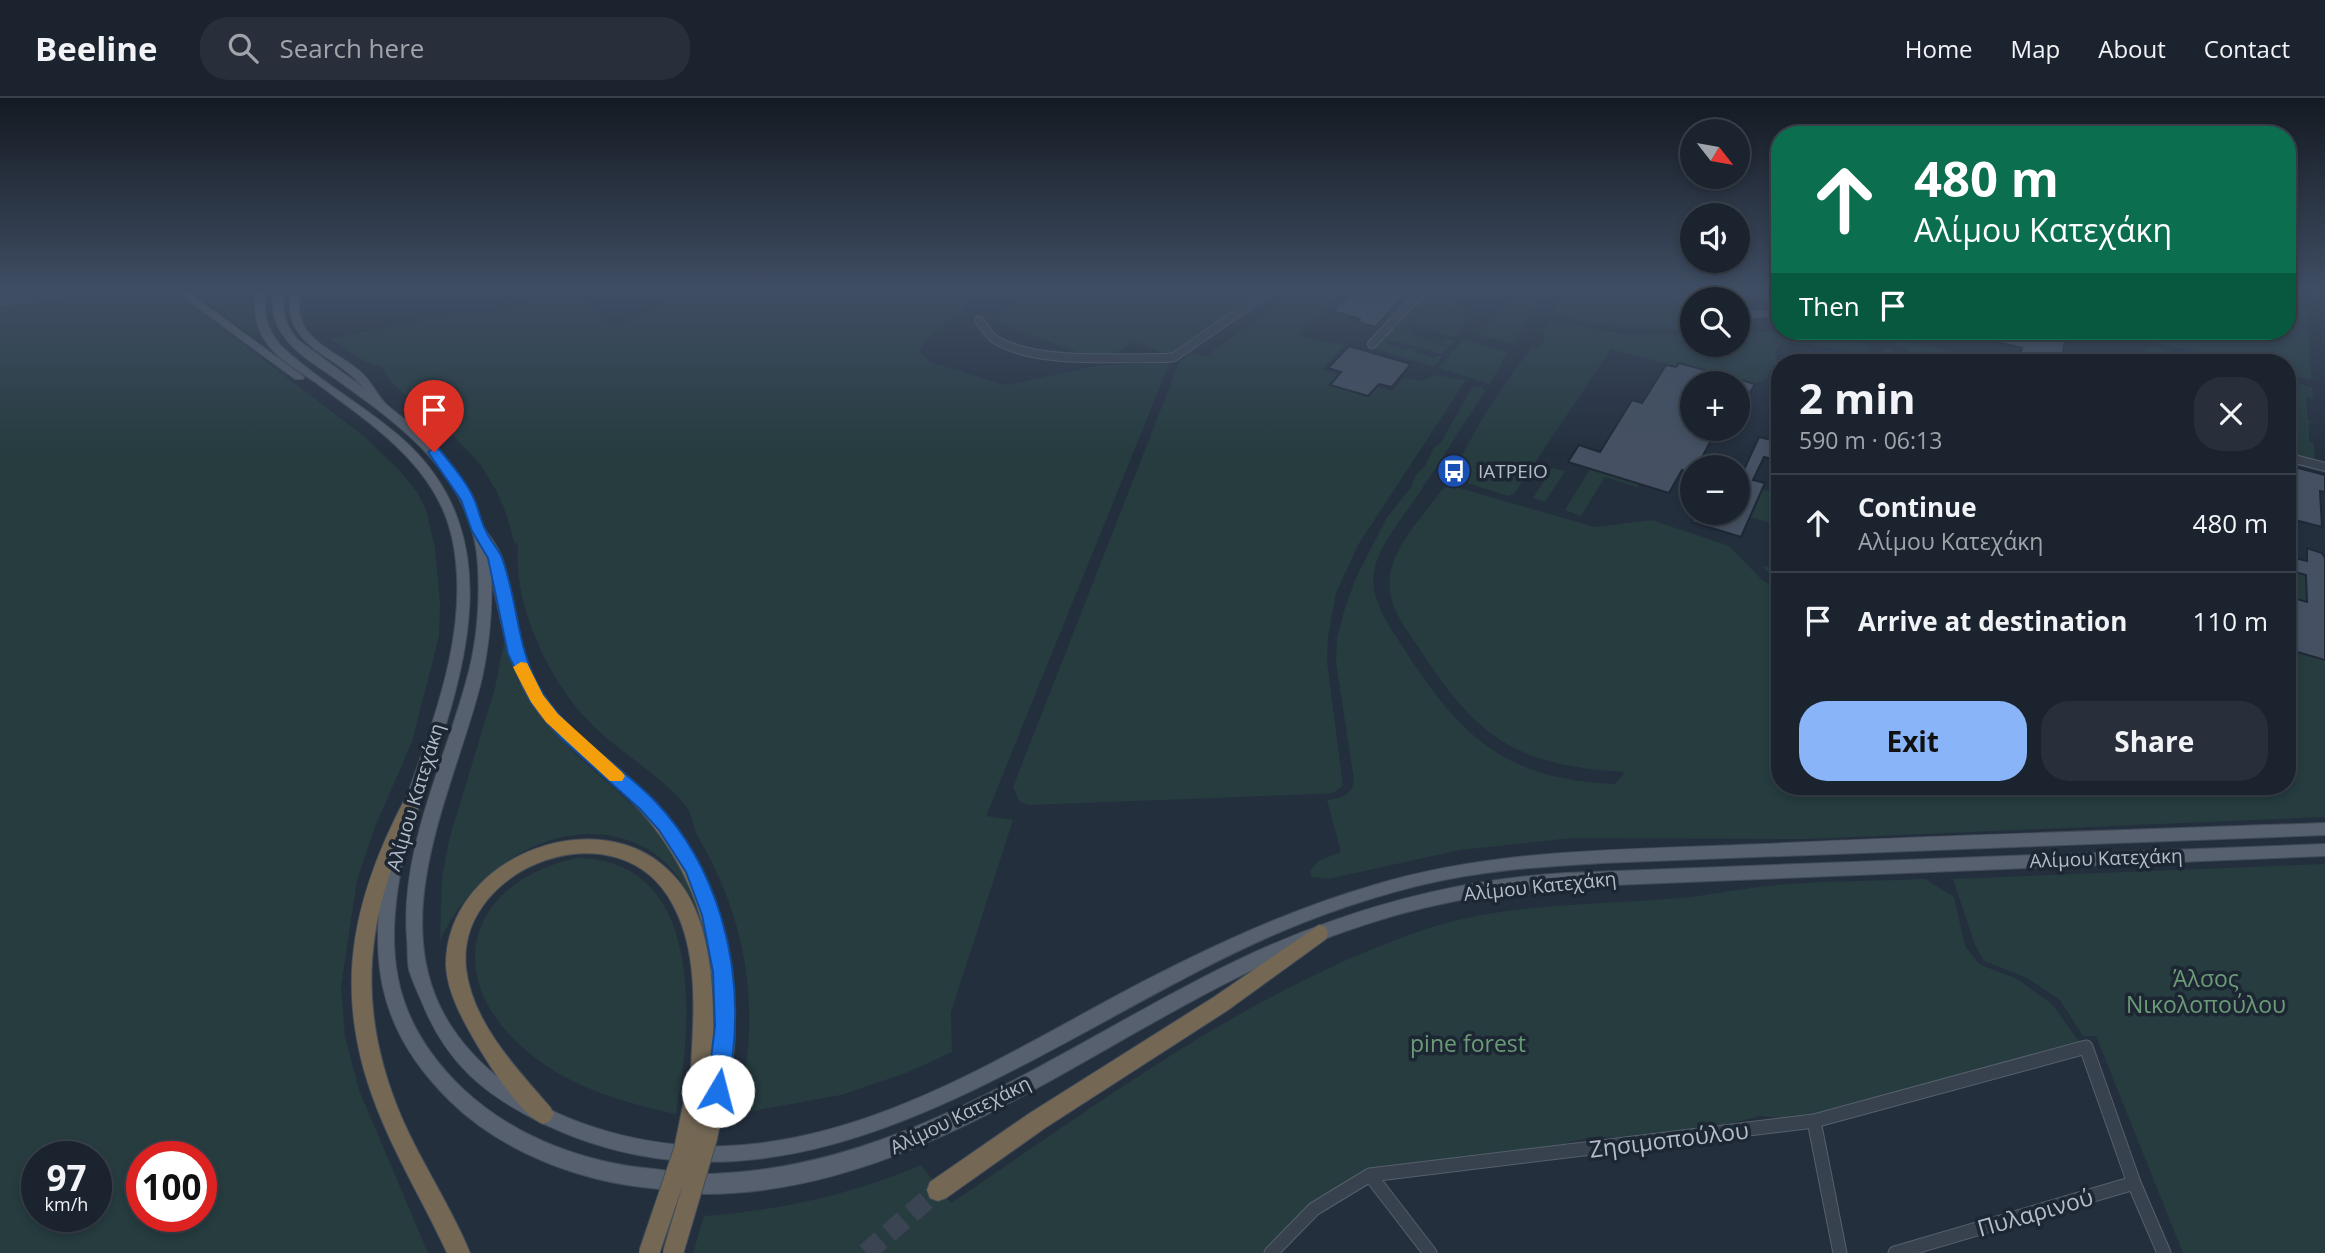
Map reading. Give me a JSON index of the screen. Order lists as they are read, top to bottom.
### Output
{
  "streets": {
    "main road": ["Αλίμου Κατεχάκη"],
    "street": ["Ζησιμοπούλου", "Πυλαρινού"]
  },
  "crossings": [
    ["Ζησιμοπούλου", "Πυλαρινού"]
  ],
  "parks": ["Άλσος Νικολοπούλου", "pine forest"],
  "places": {
    "bus stop": ["ΙΑΤΡΕΙΟ"]
  },
  "north": "bottom right",
  "page": {
    "header": "Beeline",
    "search": "Search here",
    "nav": [
      "Home",
      "Map",
      "About",
      "Contact"
    ],
    "map_buttons": ["+", "−"],
    "turn": ["480 m", "Αλίμου Κατεχάκη"],
    "then": "Then",
    "heading": ["2 min", "590 m · 06:13"],
    "list": [
      {
        "name": "Continue",
        "note": "Αλίμου Κατεχάκη",
        "value": "480 m"
      },
      {
        "name": "Arrive at destination",
        "value": "110 m"
      }
    ],
    "buttons": ["Exit", "Share"],
    "speed": "97 km/h",
    "limit": "100"
  }
}
